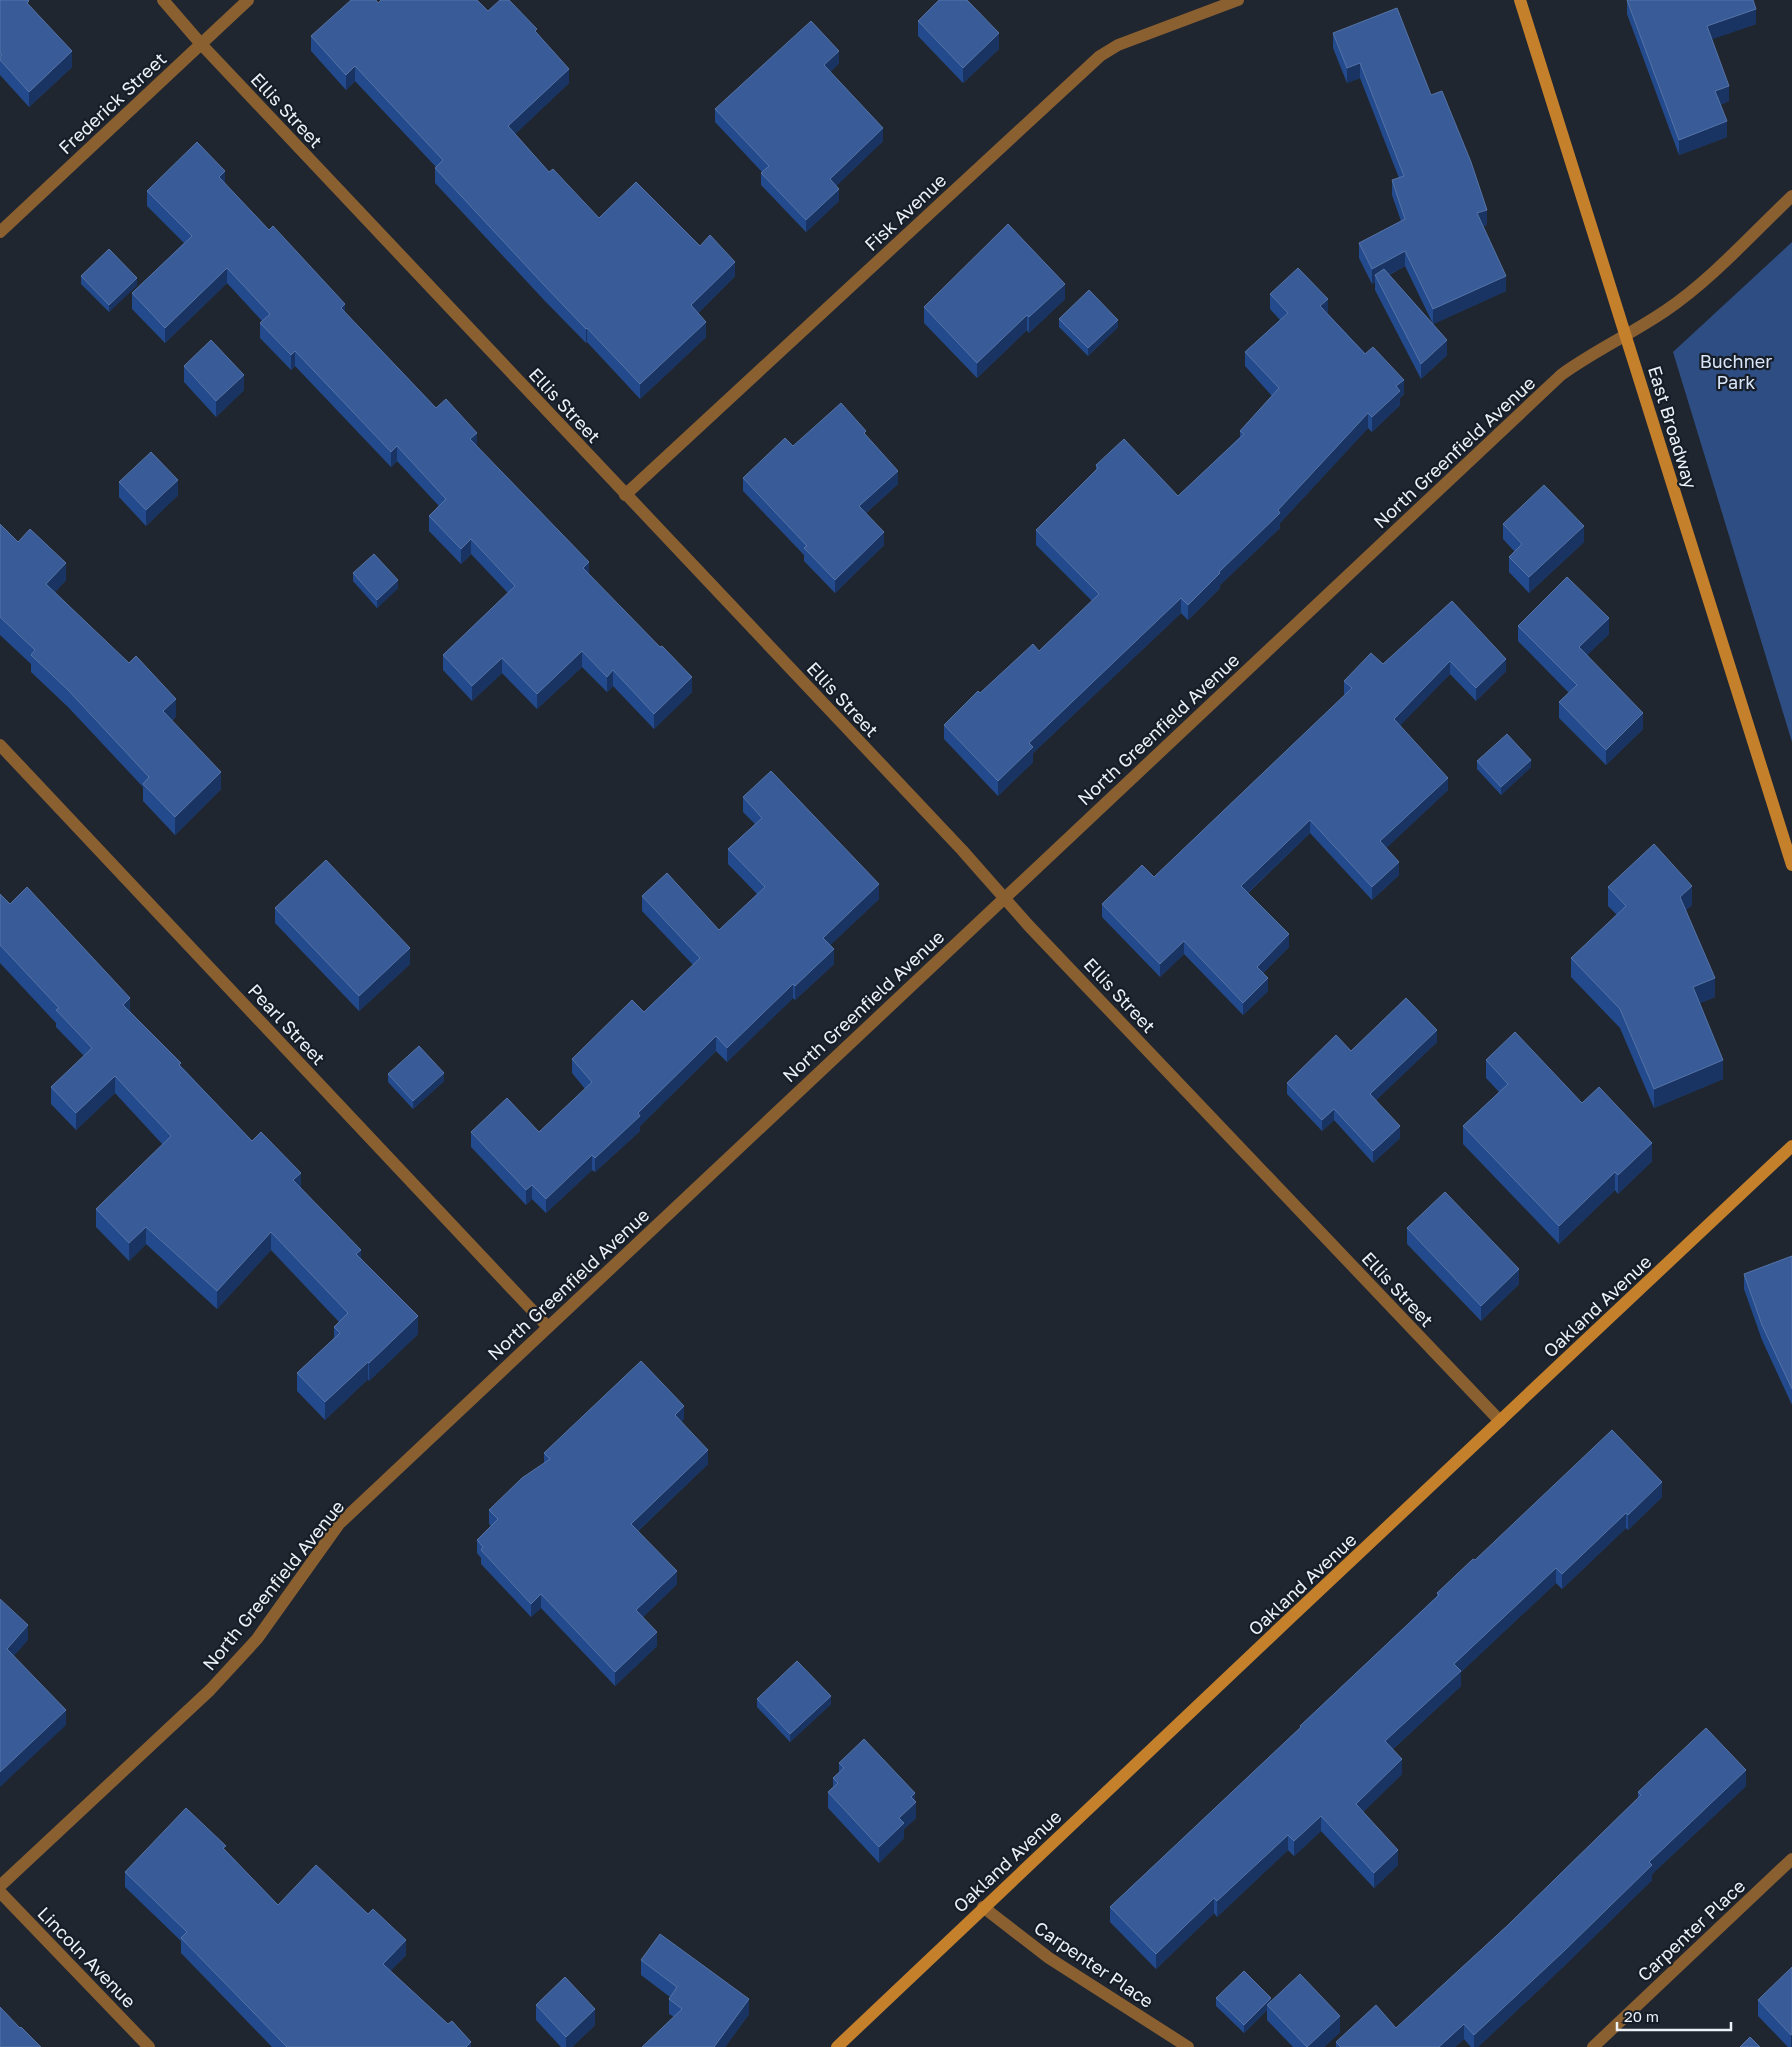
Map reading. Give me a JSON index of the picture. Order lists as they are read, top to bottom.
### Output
{
  "streets": {
    "street": [
      "Frederick Street",
      "Ellis Street",
      "Fisk Avenue",
      "East Broadway",
      "North Greenfield Avenue",
      "Pearl Street",
      "Oakland Avenue",
      "Carpenter Place",
      "Lincoln Avenue"
    ]
  },
  "crossings": [
    ["Frederick Street", "Ellis Street"],
    ["Ellis Street", "Fisk Avenue"],
    ["Ellis Street", "North Greenfield Avenue"],
    ["Ellis Street", "Oakland Avenue"],
    ["East Broadway", "North Greenfield Avenue"],
    ["North Greenfield Avenue", "Pearl Street"],
    ["Oakland Avenue", "Carpenter Place"]
  ],
  "parks": ["Buchner Park"],
  "scale_bar": "20 m"
}
